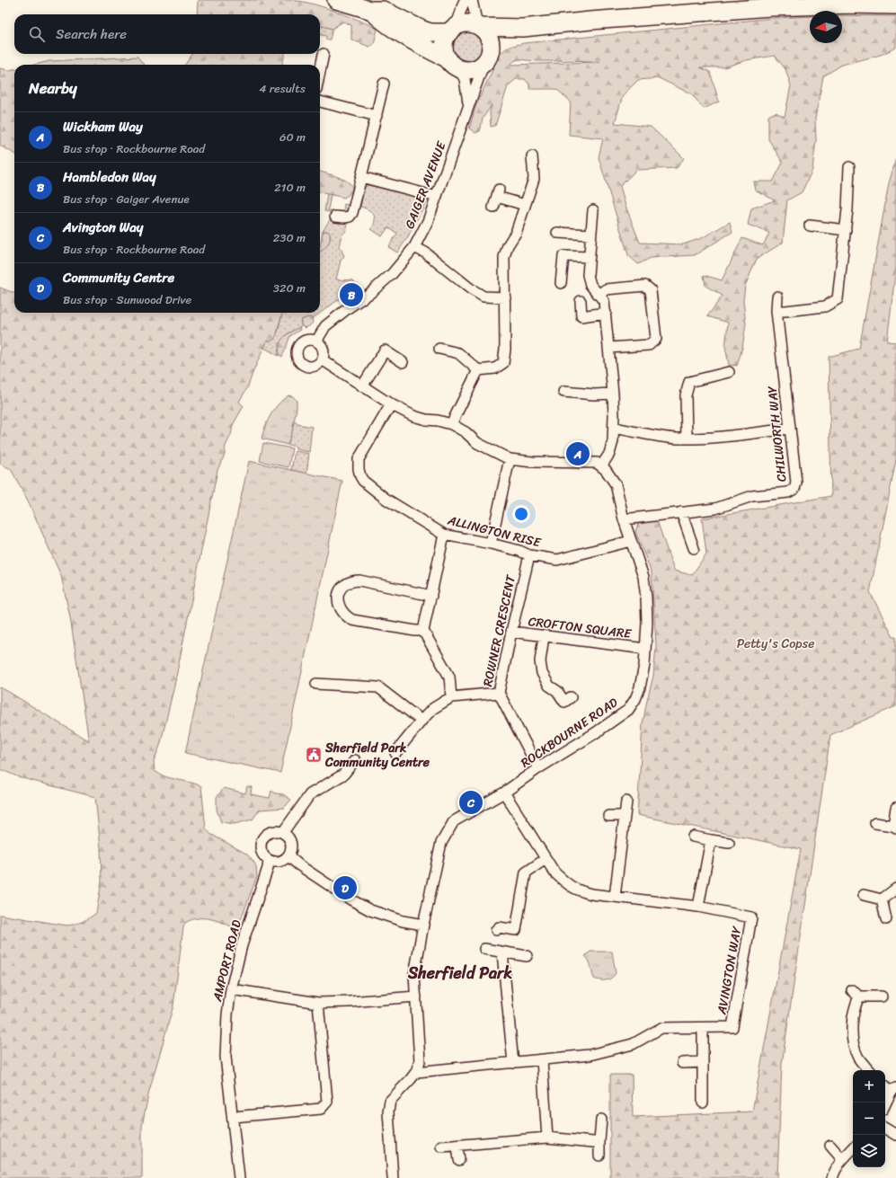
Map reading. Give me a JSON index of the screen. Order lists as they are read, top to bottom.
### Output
{
  "streets": {
    "street": [
      "GAIGER AVENUE",
      "CHILWORTH WAY",
      "ALLINGTON RISE",
      "CROFTON SQUARE",
      "ROWNER CRESCENT",
      "ROCKBOURNE ROAD",
      "AMPORT ROAD",
      "AVINGTON WAY"
    ]
  },
  "crossings": [
    ["CHILWORTH WAY", "ROCKBOURNE ROAD"],
    ["ALLINGTON RISE", "ROWNER CRESCENT"],
    ["ALLINGTON RISE", "ROCKBOURNE ROAD"],
    ["CROFTON SQUARE", "ROWNER CRESCENT"],
    ["CROFTON SQUARE", "ROCKBOURNE ROAD"],
    ["ROWNER CRESCENT", "ROCKBOURNE ROAD"],
    ["ROCKBOURNE ROAD", "AVINGTON WAY"]
  ],
  "districts": ["Sherfield Park"],
  "parks": ["Petty's Copse"],
  "places": {
    "public building": ["Sherfield Park Community Centre"]
  },
  "north": "left",
  "page": {
    "search": "Search here",
    "heading": ["Nearby", "4 results"],
    "list": [
      {
        "mark": "A",
        "name": "Wickham Way",
        "note": "Bus stop · Rockbourne Road",
        "value": "60 m"
      },
      {
        "mark": "B",
        "name": "Hambledon Way",
        "note": "Bus stop · Gaiger Avenue",
        "value": "210 m"
      },
      {
        "mark": "C",
        "name": "Avington Way",
        "note": "Bus stop · Rockbourne Road",
        "value": "230 m"
      },
      {
        "mark": "D",
        "name": "Community Centre",
        "note": "Bus stop · Sunwood Drive",
        "value": "320 m"
      }
    ],
    "pins": [
      "B",
      "A",
      "C",
      "D"
    ],
    "map_buttons": ["+", "−"]
  }
}
